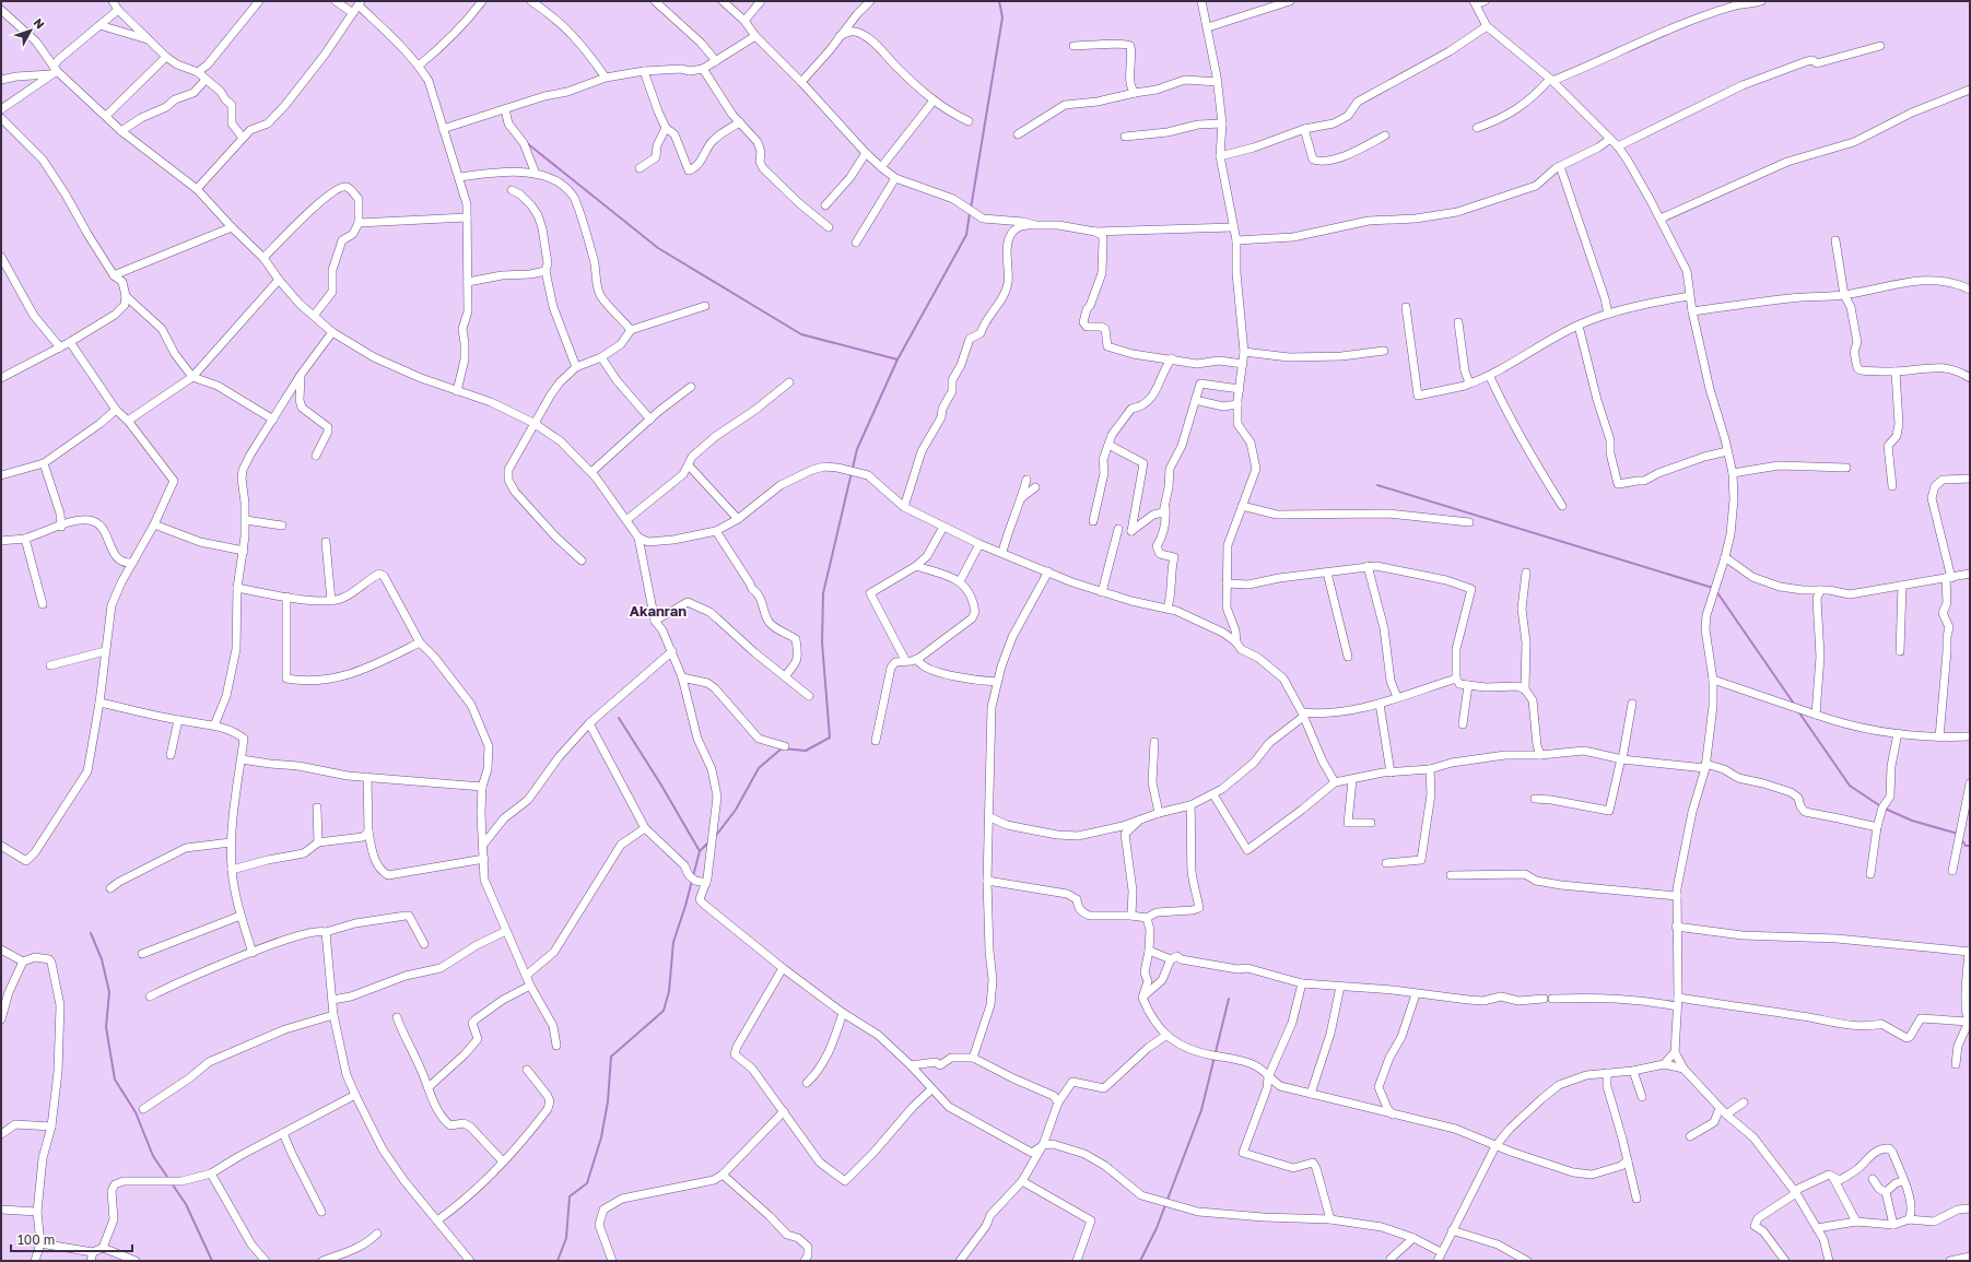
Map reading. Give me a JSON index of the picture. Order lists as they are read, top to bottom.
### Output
{
  "districts": ["Akanran"],
  "scale_bar": "100 m",
  "north": "top right"
}
